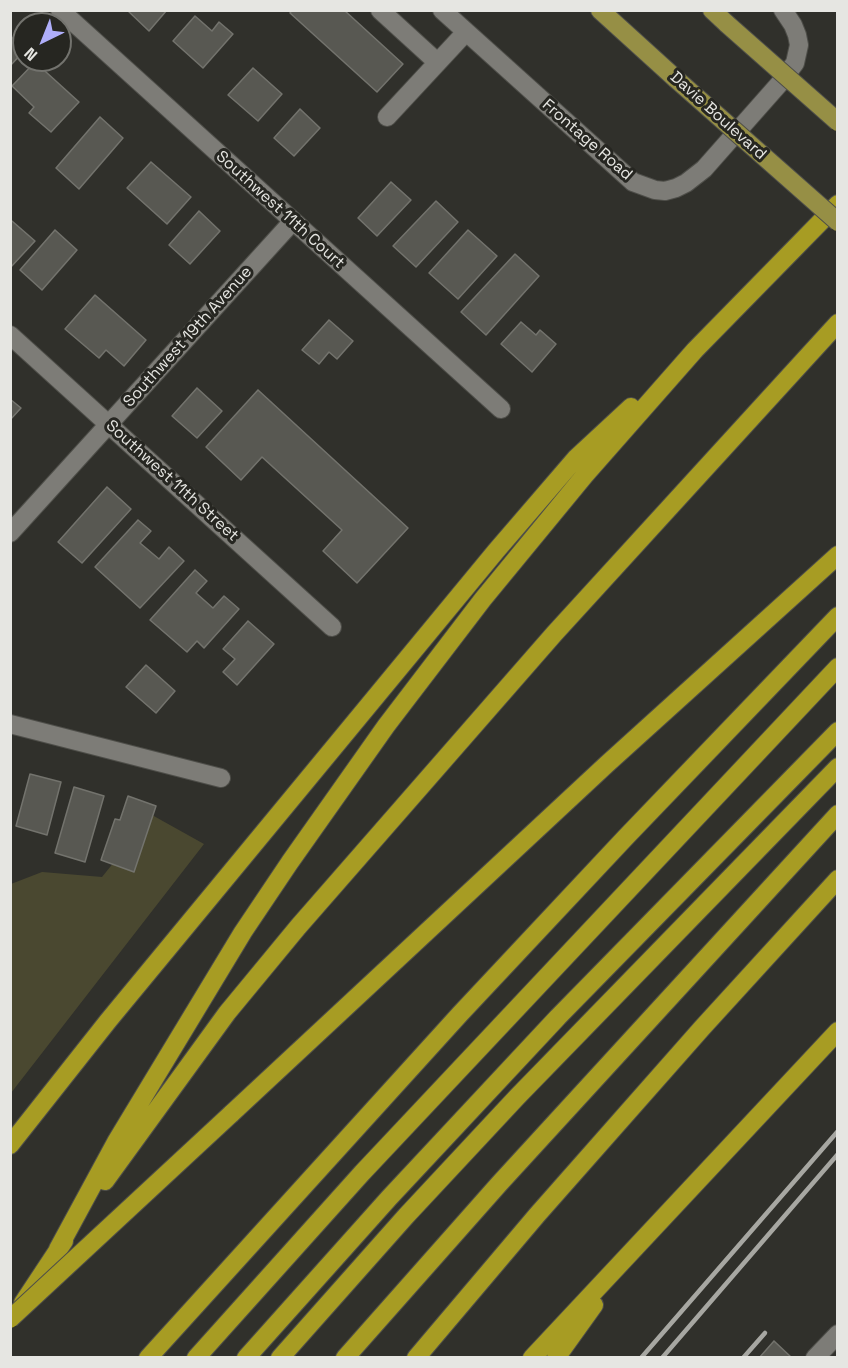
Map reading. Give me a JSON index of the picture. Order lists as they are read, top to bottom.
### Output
{
  "streets": {
    "main road": ["Davie Boulevard"],
    "street": [
      "Frontage Road",
      "Southwest 11th Court",
      "Southwest 19th Avenue",
      "Southwest 11th Street"
    ]
  },
  "crossings": [
    ["Southwest 11th Court", "Southwest 19th Avenue"],
    ["Southwest 19th Avenue", "Southwest 11th Street"]
  ],
  "north": "bottom left"
}
